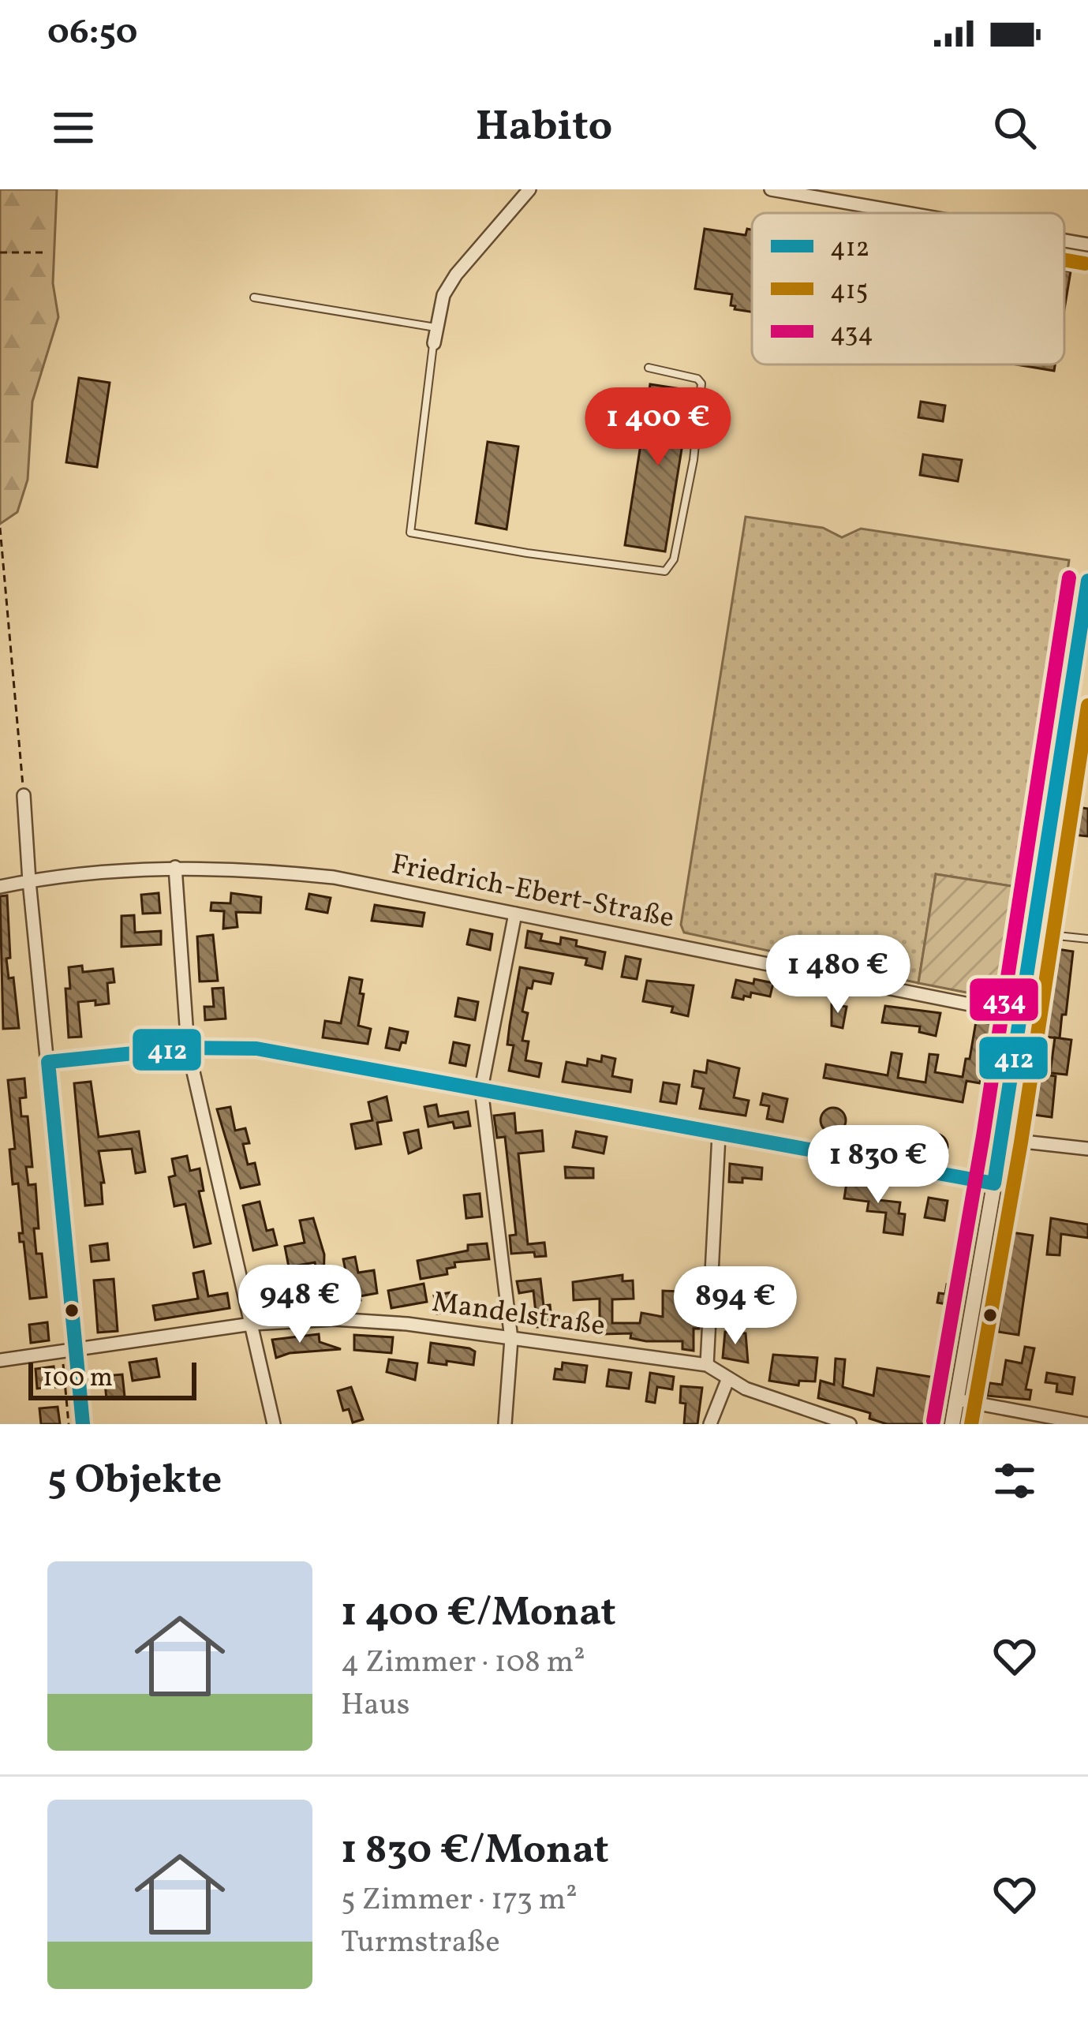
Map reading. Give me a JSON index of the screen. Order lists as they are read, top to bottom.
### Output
{
  "streets": {
    "street": ["Friedrich-Ebert-Straße", "Mandelstraße"]
  },
  "lines": ["transit line 415", "transit line 434", "transit line 412"],
  "legend": ["412", "415", "434"],
  "scale_bar": "100 m",
  "page": {
    "status": "06:50",
    "header": "Habito",
    "price": [
      "1 400 €",
      "1 480 €",
      "1 830 €",
      "948 €",
      "894 €"
    ],
    "scale": "100 m",
    "heading": "5 Objekte",
    "list": [
      {
        "name": "1 400 €/Monat",
        "note": "4 Zimmer · 108 m² · Haus"
      },
      {
        "name": "1 830 €/Monat",
        "note": "5 Zimmer · 173 m² · Turmstraße"
      }
    ]
  }
}
